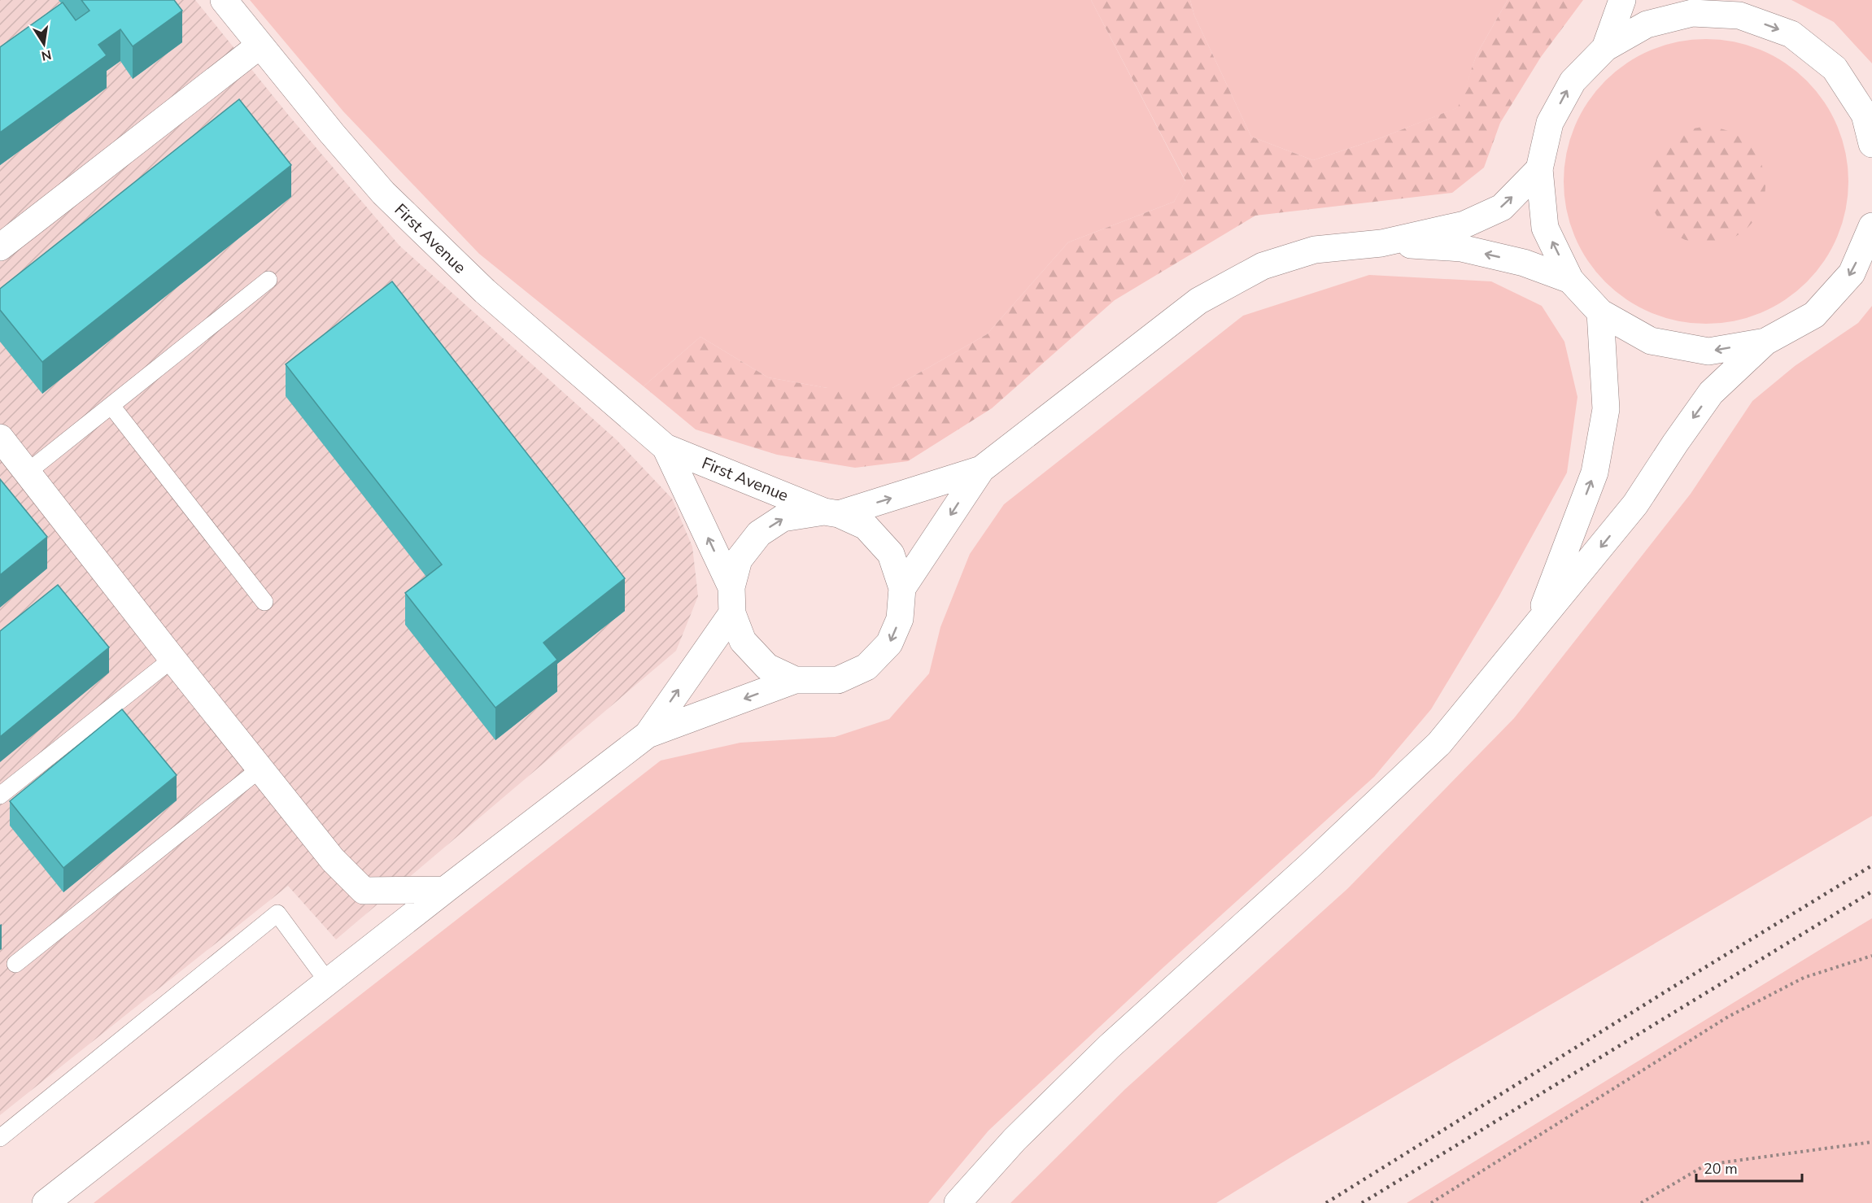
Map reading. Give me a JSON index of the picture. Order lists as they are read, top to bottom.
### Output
{
  "streets": {
    "street": ["First Avenue"]
  },
  "scale_bar": "20 m",
  "north": "bottom"
}
